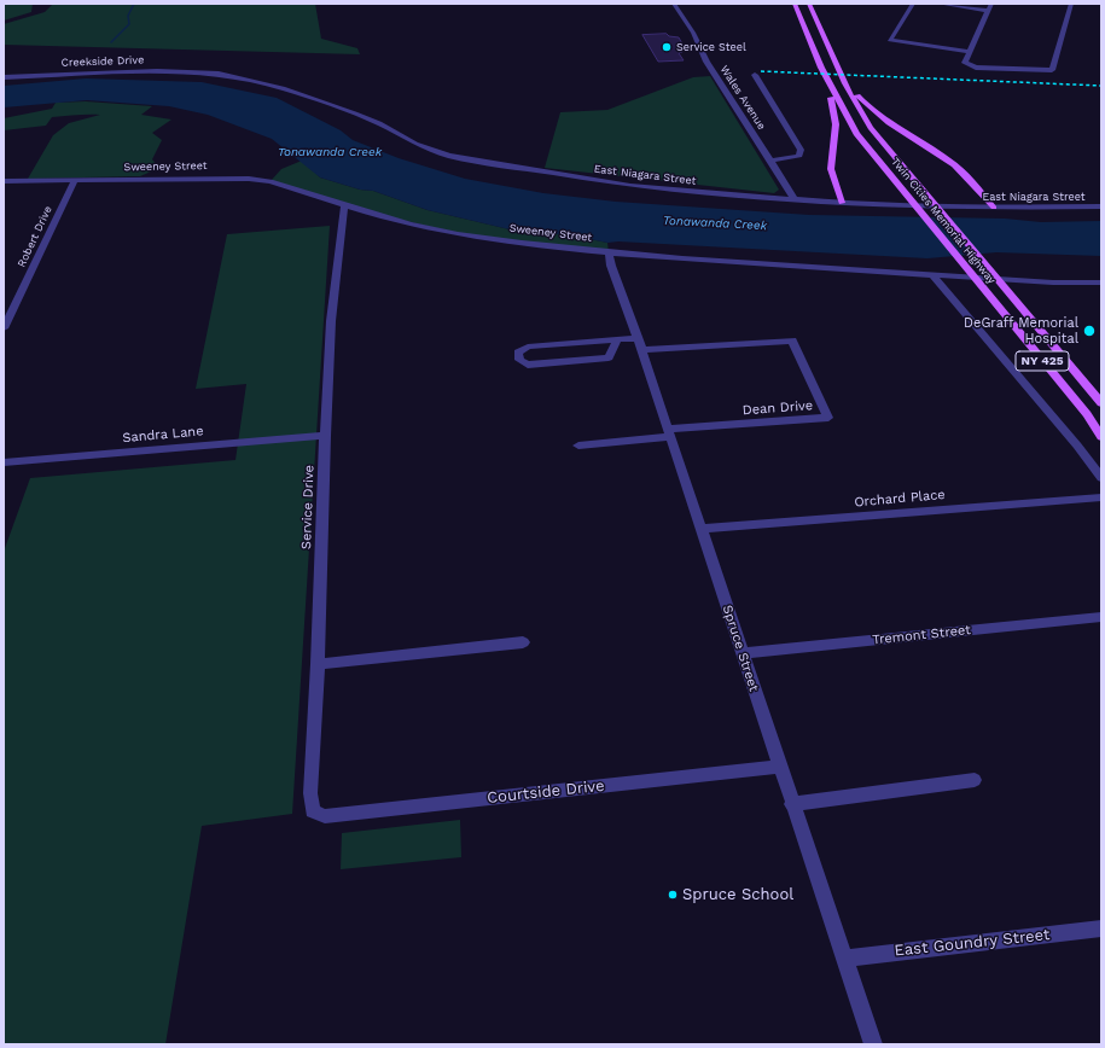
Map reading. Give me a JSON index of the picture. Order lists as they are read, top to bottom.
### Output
{
  "streets": {
    "main road": ["Twin Cities Memorial Highway", "NY 425"],
    "street": [
      "Creekside Drive",
      "Wales Avenue",
      "Sweeney Street",
      "East Niagara Street",
      "Robert Drive",
      "Dean Drive",
      "Sandra Lane",
      "Orchard Place",
      "Service Drive",
      "Tremont Street",
      "Spruce Street",
      "Courtside Drive",
      "East Goundry Street"
    ]
  },
  "crossings": [
    ["Creekside Drive", "East Niagara Street"],
    ["Wales Avenue", "East Niagara Street"],
    ["Sweeney Street", "Robert Drive"],
    ["Sweeney Street", "Service Drive"],
    ["Sweeney Street", "Spruce Street"],
    ["Dean Drive", "Spruce Street"],
    ["Sandra Lane", "Service Drive"],
    ["Orchard Place", "Spruce Street"],
    ["Service Drive", "Courtside Drive"],
    ["Tremont Street", "Spruce Street"],
    ["Spruce Street", "Courtside Drive"],
    ["Spruce Street", "East Goundry Street"]
  ],
  "water": ["Tonawanda Creek"],
  "places": ["Service Steel", "DeGraff Memorial Hospital", "Spruce School"]
}
